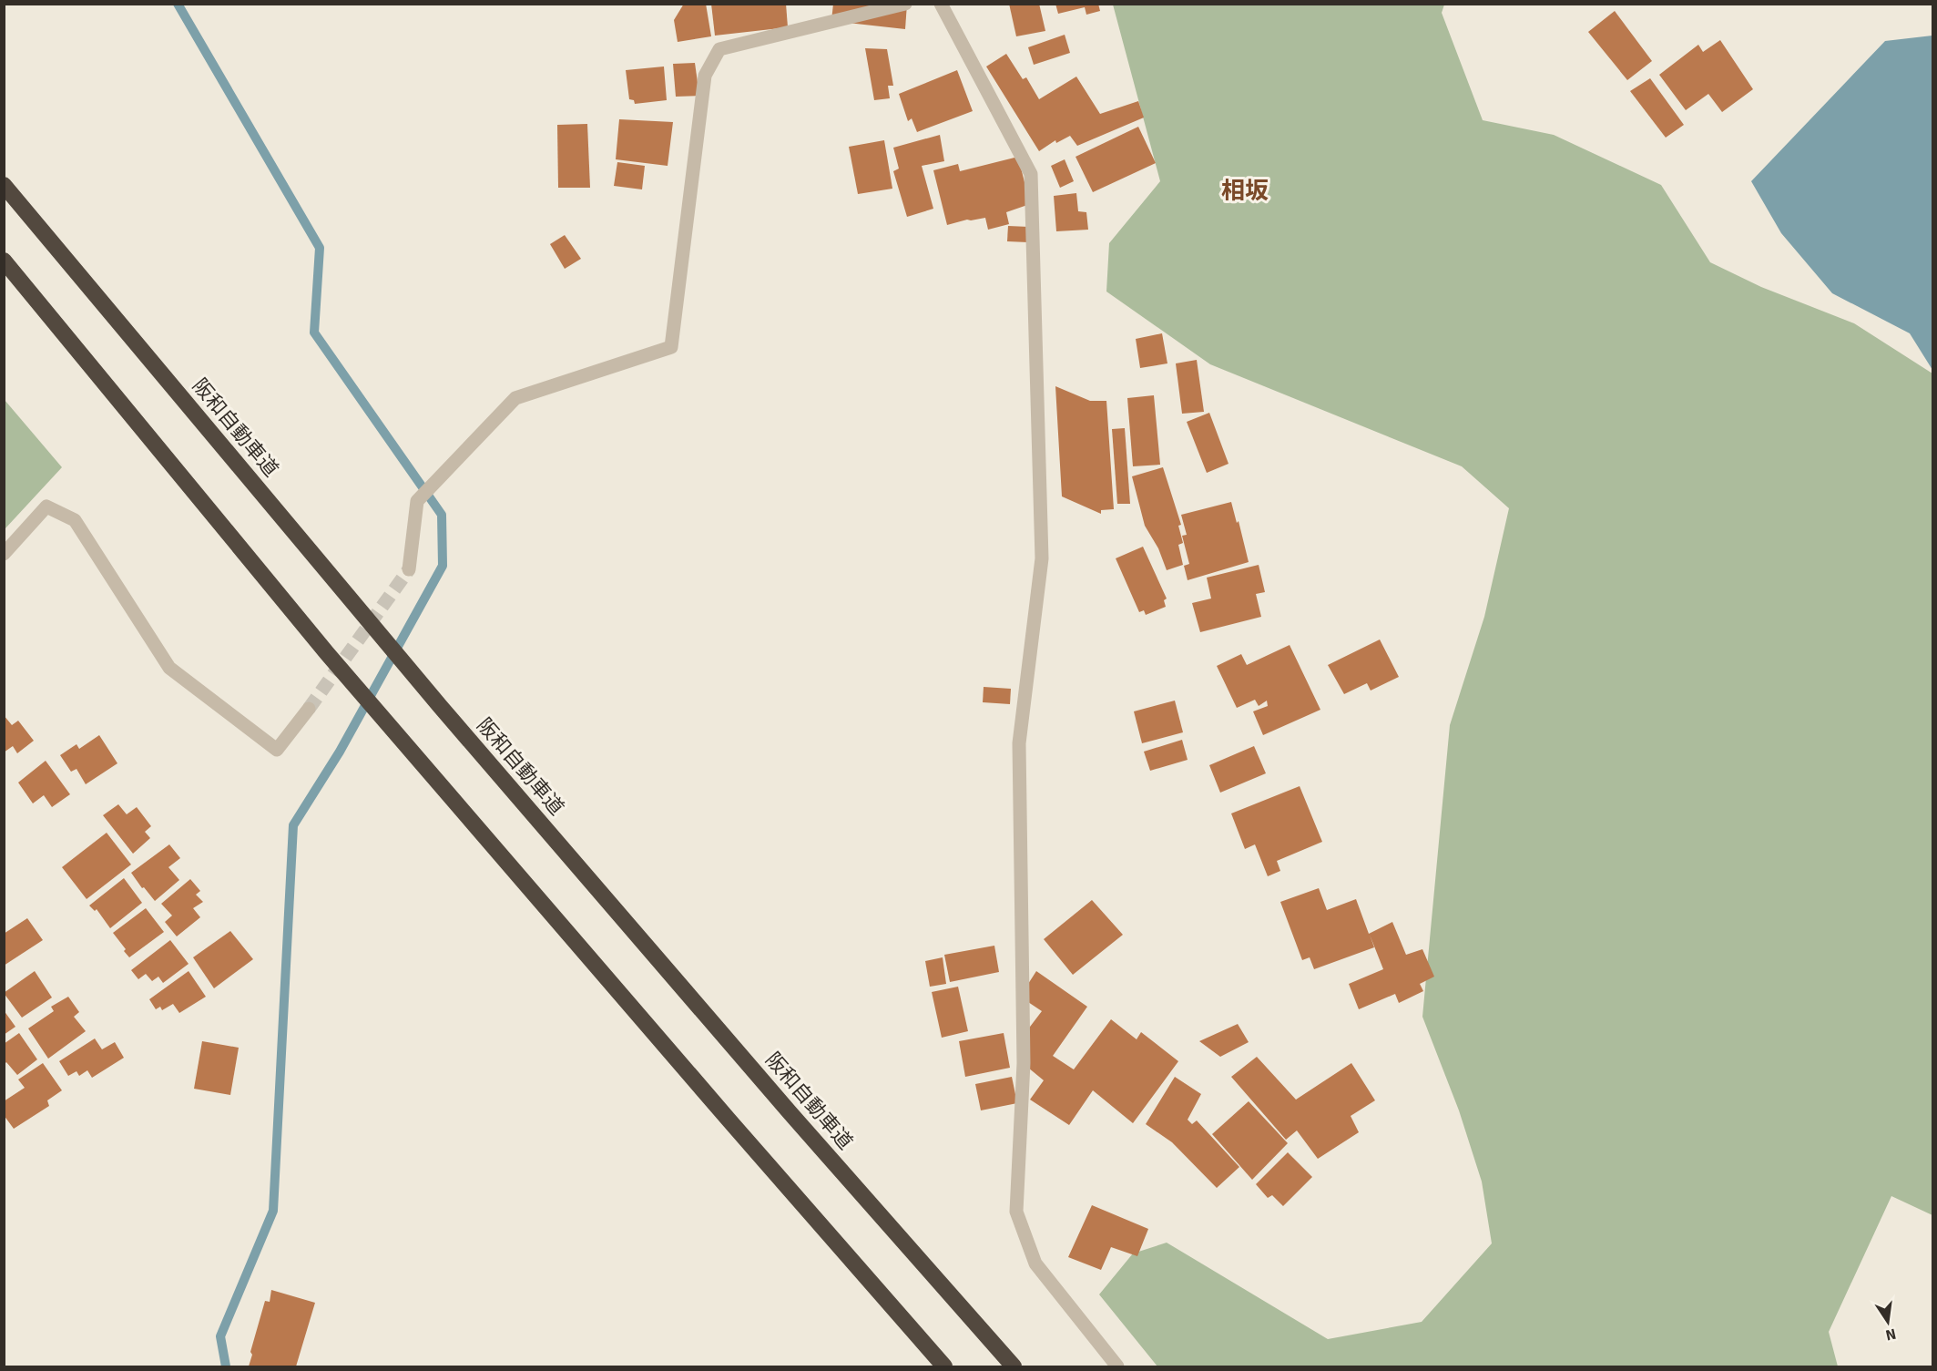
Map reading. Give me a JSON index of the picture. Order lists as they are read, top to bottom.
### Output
{
  "streets": {
    "highway": ["阪和自動車道"]
  },
  "districts": ["相坂"],
  "north": "bottom"
}
